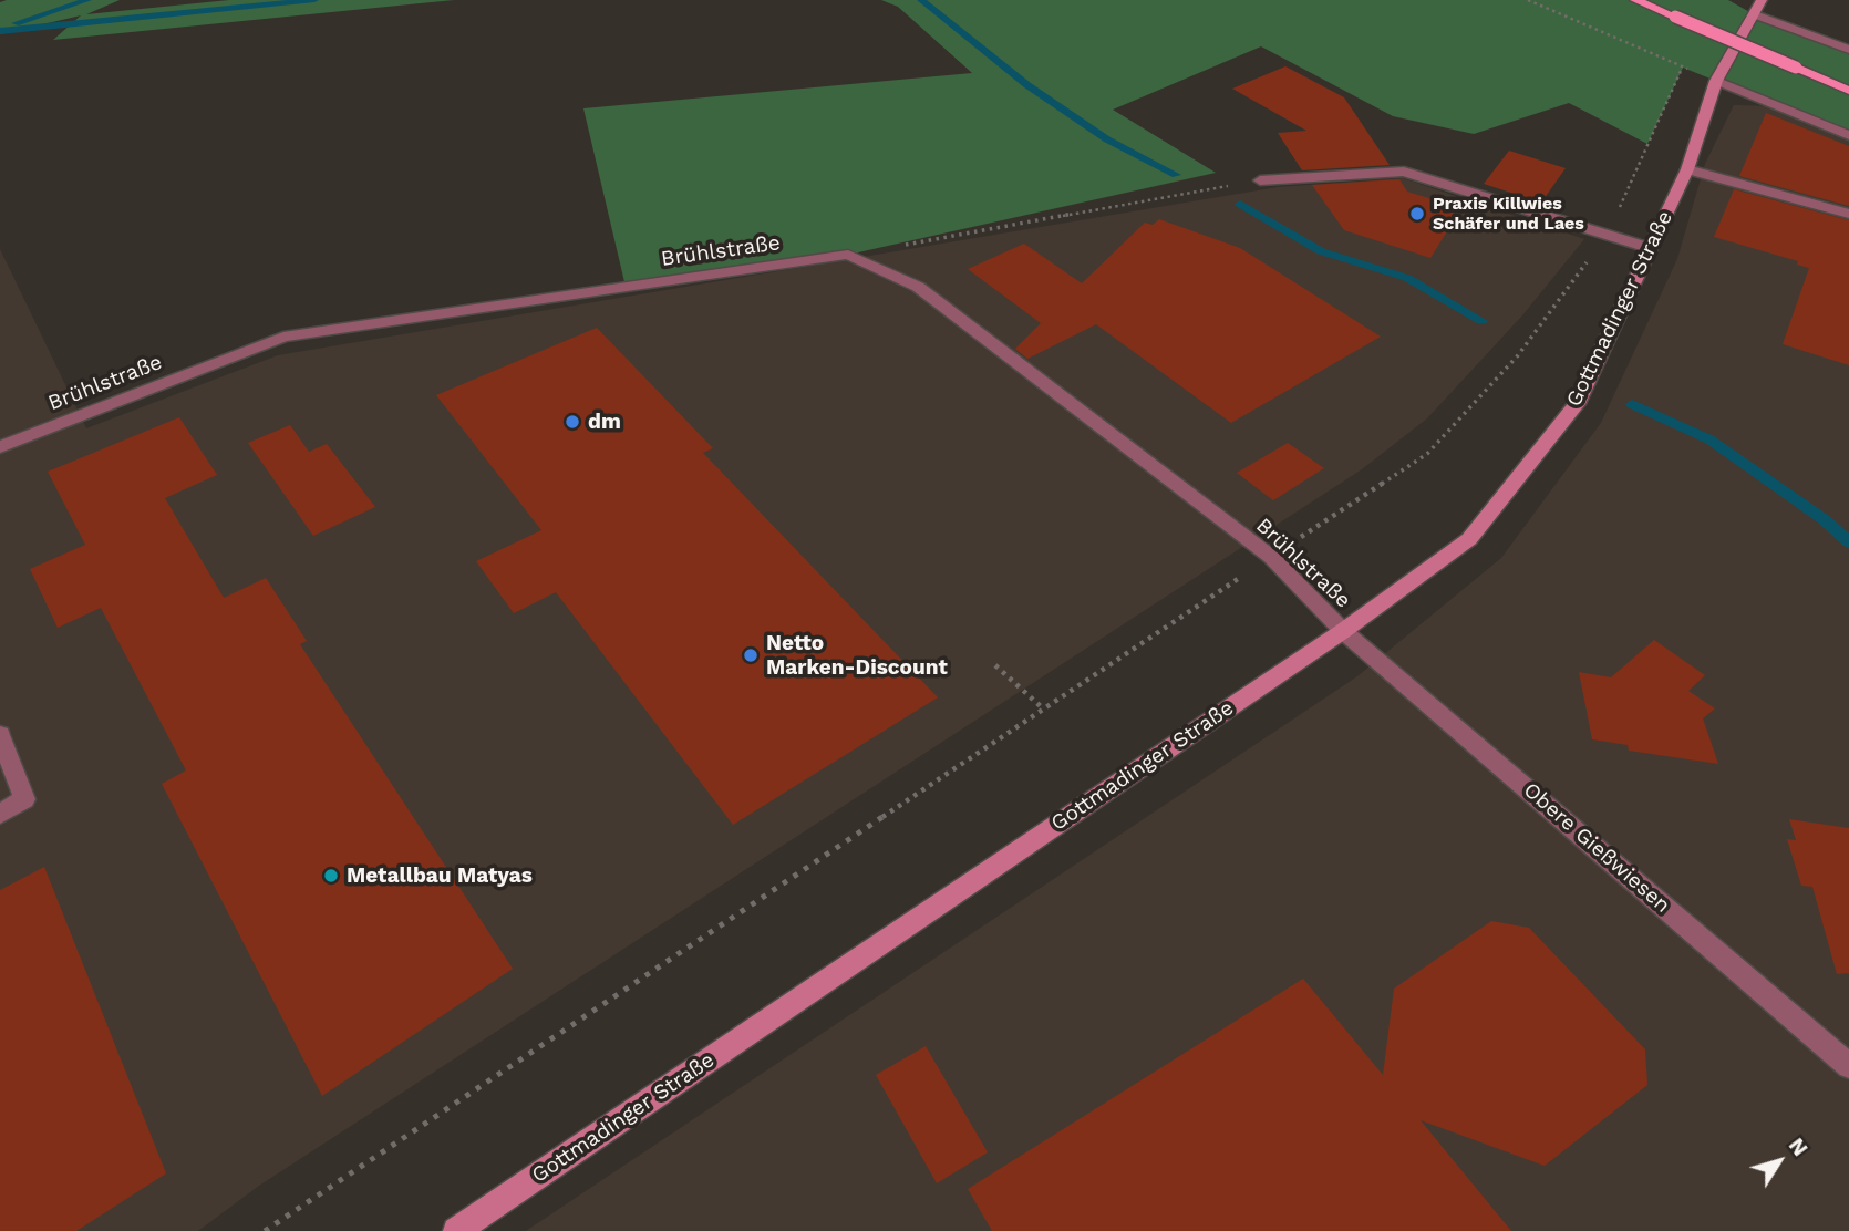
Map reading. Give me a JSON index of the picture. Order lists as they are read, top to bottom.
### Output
{
  "streets": {
    "main road": ["Gottmadinger Straße"],
    "street": ["Brühlstraße", "Obere Gießwiesen"]
  },
  "crossings": [
    ["Brühlstraße", "Gottmadinger Straße"],
    ["Brühlstraße", "Obere Gießwiesen"],
    ["Gottmadinger Straße", "Obere Gießwiesen"]
  ],
  "places": [
    "Praxis Killwies Schäfer und Laes",
    "dm",
    "Netto Marken-Discount",
    "Metallbau Matyas"
  ],
  "north": "top right"
}
